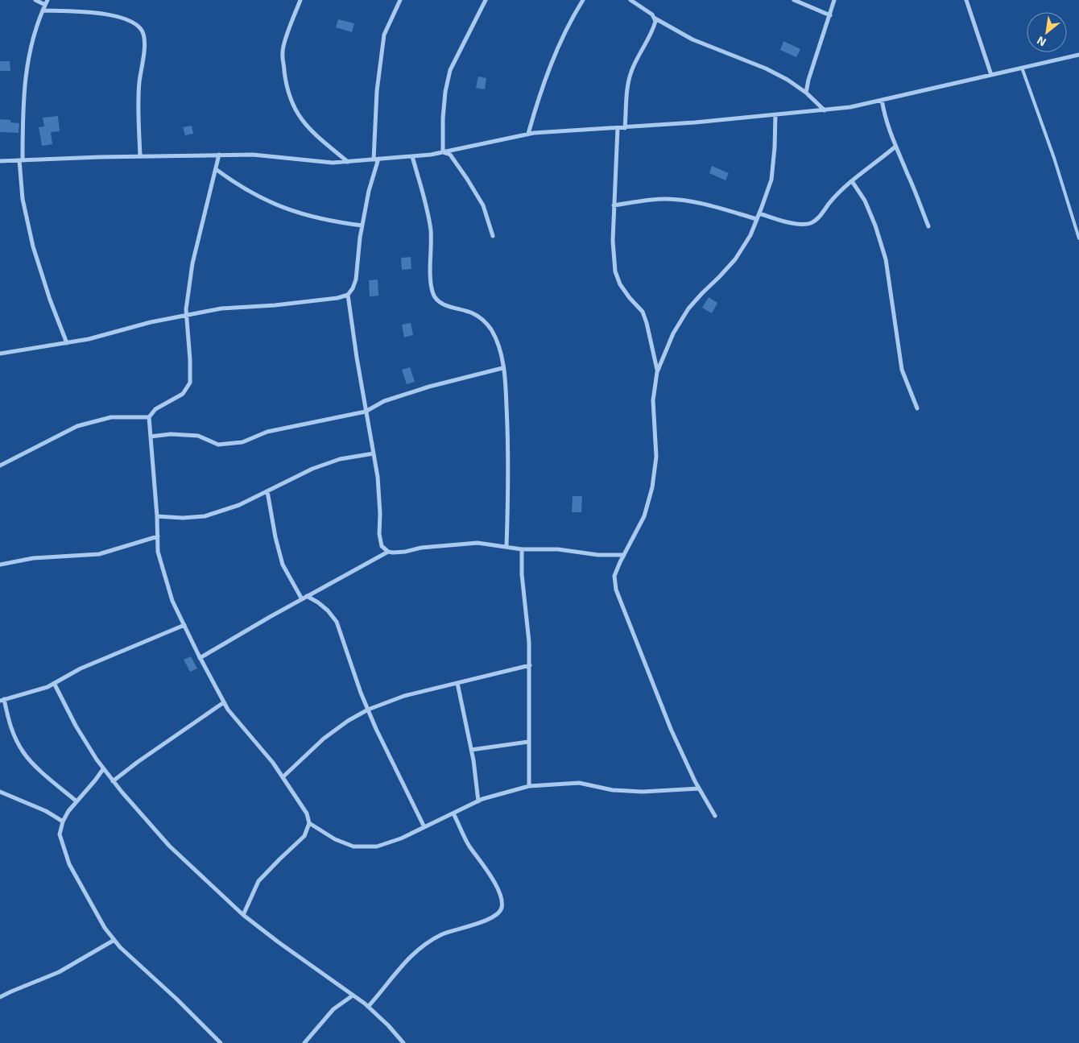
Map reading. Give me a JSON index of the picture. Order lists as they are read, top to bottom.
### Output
{
  "north": "bottom left"
}
